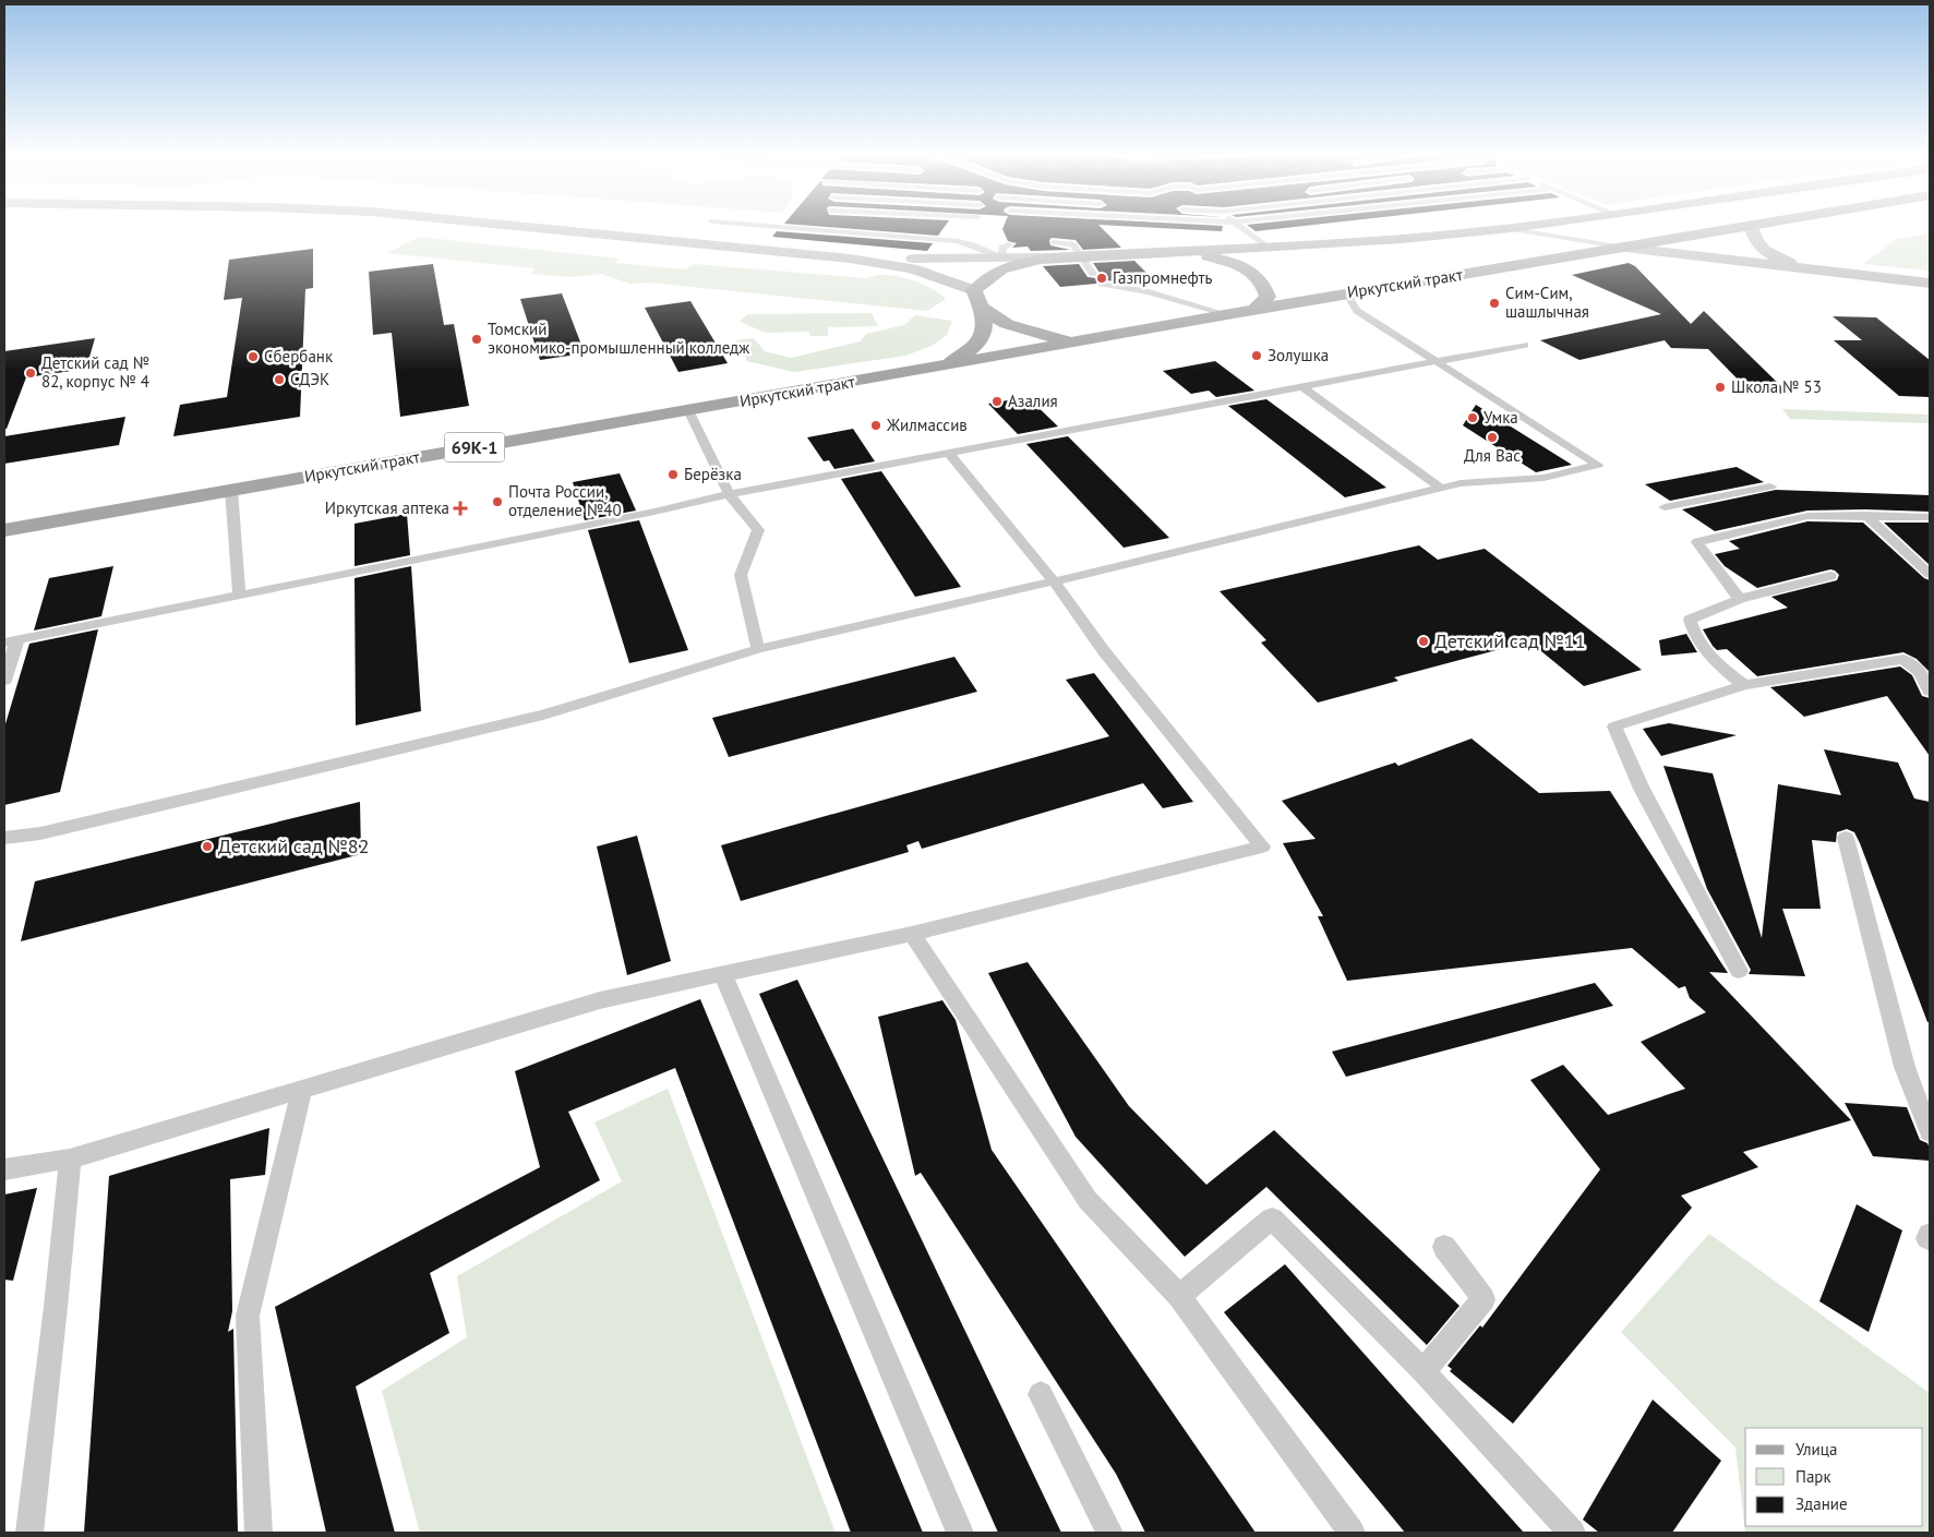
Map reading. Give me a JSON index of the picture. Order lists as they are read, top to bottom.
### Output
{
  "streets": {
    "main road": ["Иркутский тракт", "69К-1"]
  },
  "places": {
    "other": [
      "Газпромнефть",
      "Сим-Сим, шашлычная",
      "Томский экономико-промышленный колледж",
      "Золушка",
      "Сбербанк",
      "Детский сад № 82, корпус № 4",
      "СДЭК",
      "Школа № 53",
      "Азалия",
      "Умка",
      "Жилмассив",
      "Для Вас",
      "Берёзка",
      "Почта России, отделение №40",
      "Детский сад №11",
      "Детский сад №82"
    ],
    "health": ["Иркутская аптека"]
  },
  "legend": ["Улица", "Парк", "Здание"]
}
